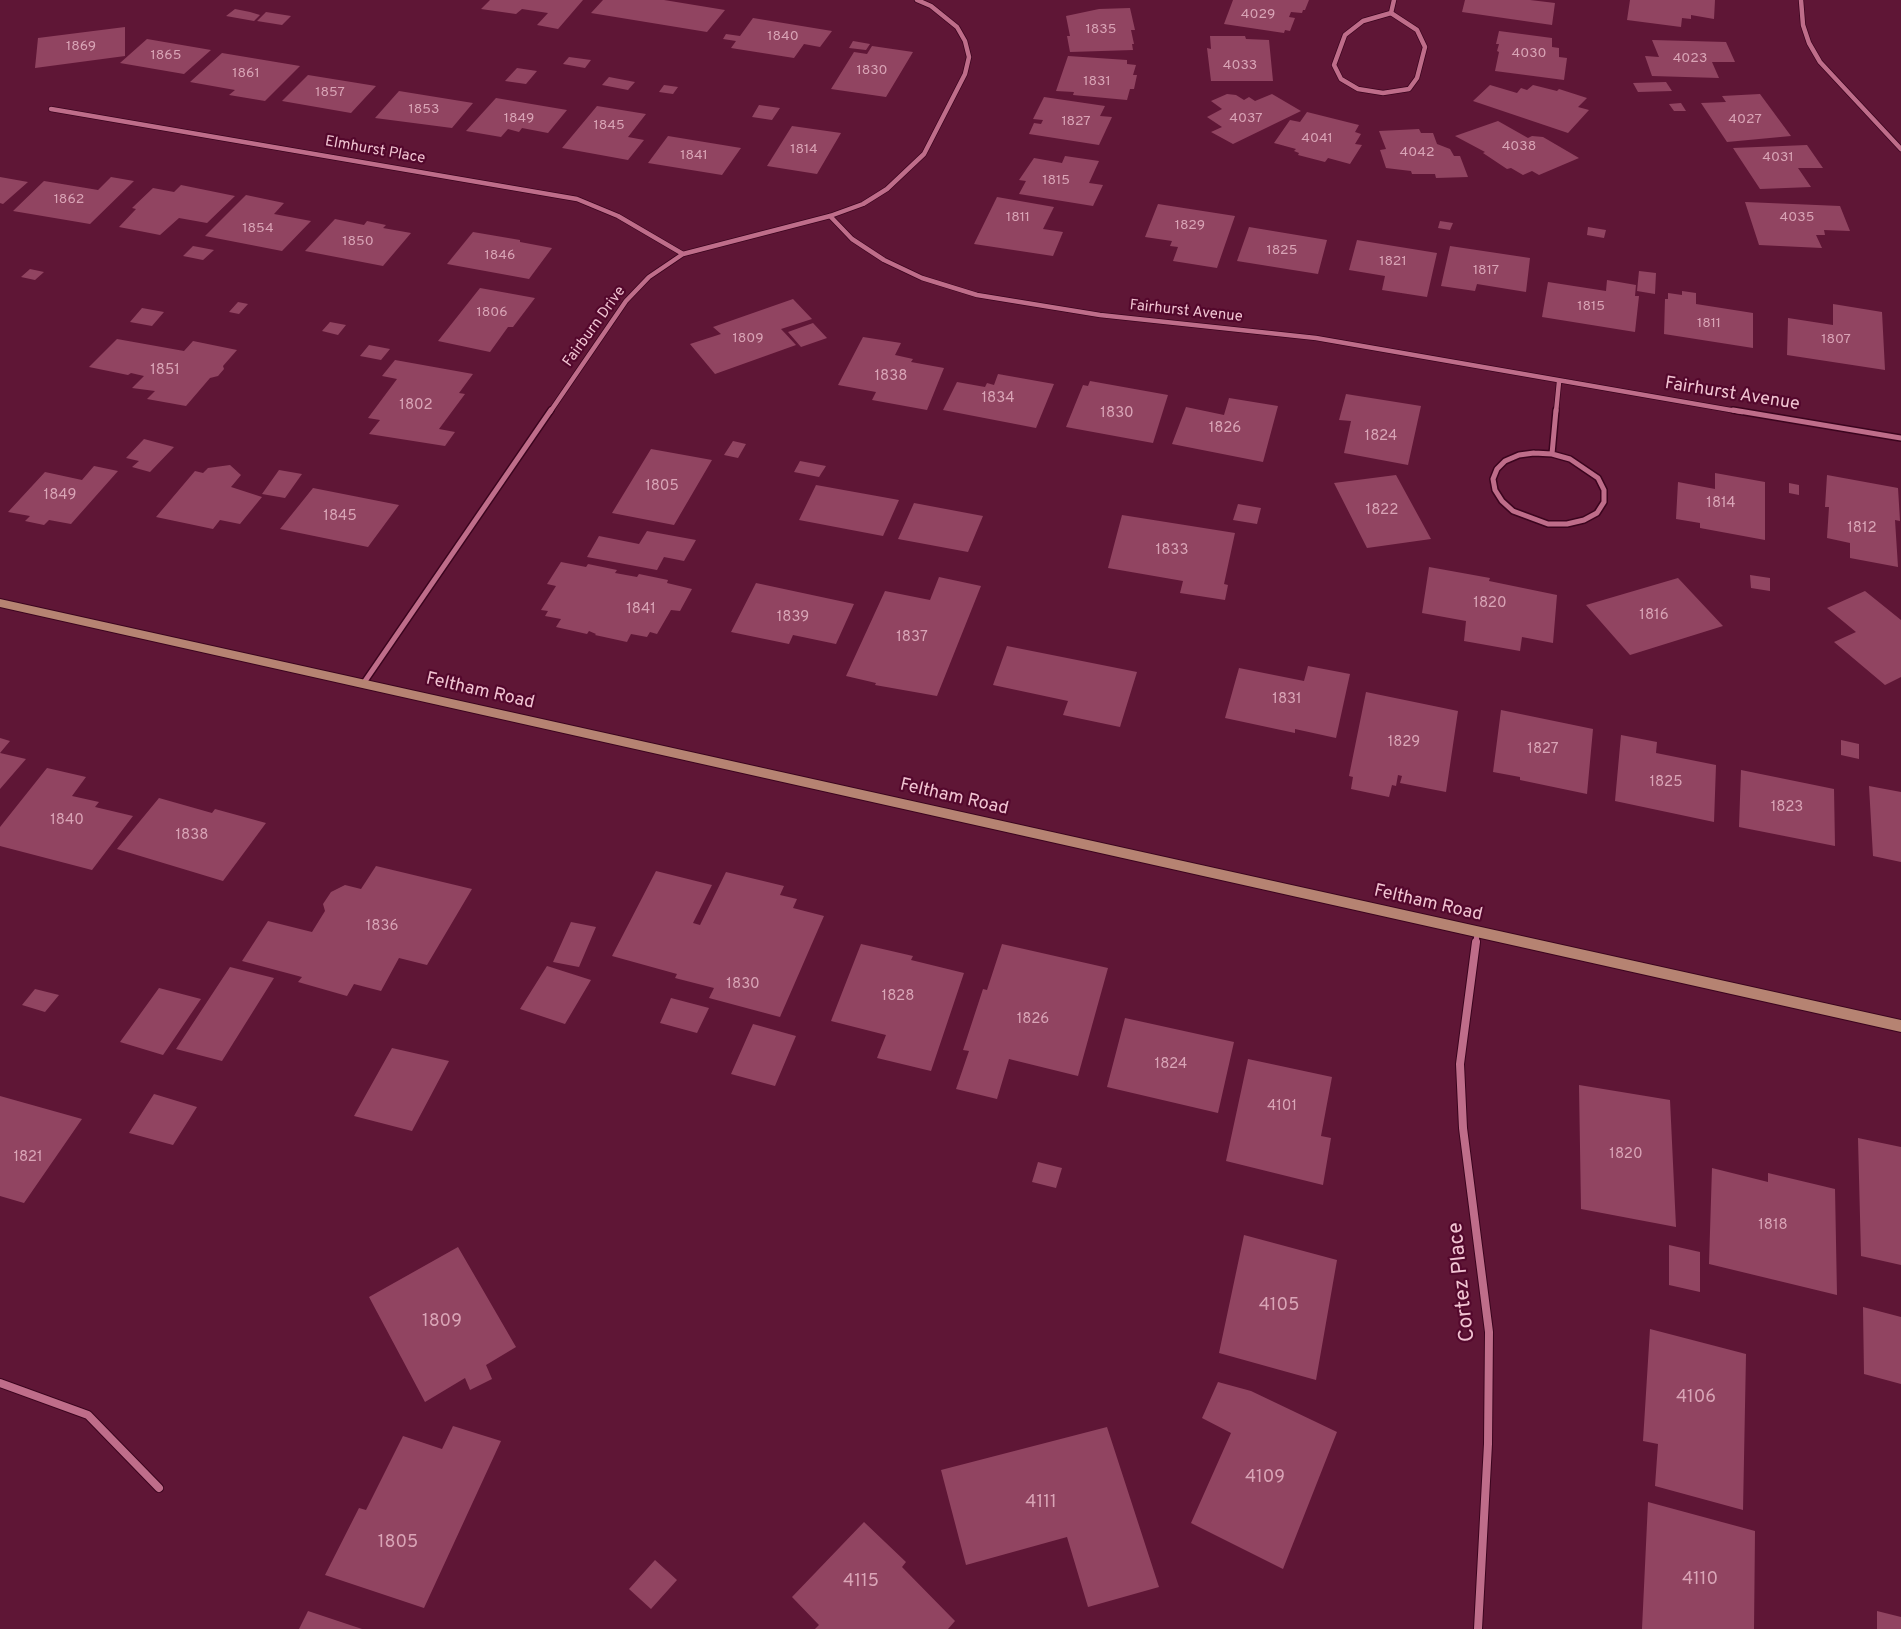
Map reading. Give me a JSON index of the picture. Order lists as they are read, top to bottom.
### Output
{
  "streets": {
    "street": [
      "Elmhurst Place",
      "Fairhurst Avenue",
      "Fairburn Drive",
      "Feltham Road",
      "Cortez Place"
    ]
  },
  "crossings": [
    ["Elmhurst Place", "Fairburn Drive"],
    ["Fairhurst Avenue", "Fairburn Drive"],
    ["Fairburn Drive", "Feltham Road"],
    ["Feltham Road", "Cortez Place"]
  ],
  "house_numbers": [
    "4029",
    "1835",
    "1840",
    "1869",
    "4030",
    "1865",
    "4023",
    "4033",
    "1830",
    "1861",
    "1831",
    "1857",
    "1853",
    "1849",
    "4037",
    "4027",
    "1827",
    "1845",
    "4041",
    "4038",
    "1814",
    "4042",
    "1841",
    "4031",
    "1815",
    "1862",
    "1811",
    "4035",
    "1829",
    "1854",
    "1850",
    "1825",
    "1846",
    "1821",
    "1817",
    "1815",
    "1806",
    "1811",
    "1809",
    "1807",
    "1851",
    "1838",
    "1834",
    "1802",
    "1830",
    "1826",
    "1824",
    "1805",
    "1849",
    "1814",
    "1822",
    "1845",
    "1812",
    "1833",
    "1820",
    "1841",
    "1816",
    "1839",
    "1837",
    "1831",
    "1829",
    "1827",
    "1825",
    "1823",
    "1840",
    "1838",
    "1836",
    "1830",
    "1828",
    "1826",
    "1824",
    "4101",
    "1820",
    "1821",
    "1818",
    "4105",
    "1809",
    "4106",
    "4109",
    "4111",
    "1805",
    "4110",
    "4115"
  ]
}
